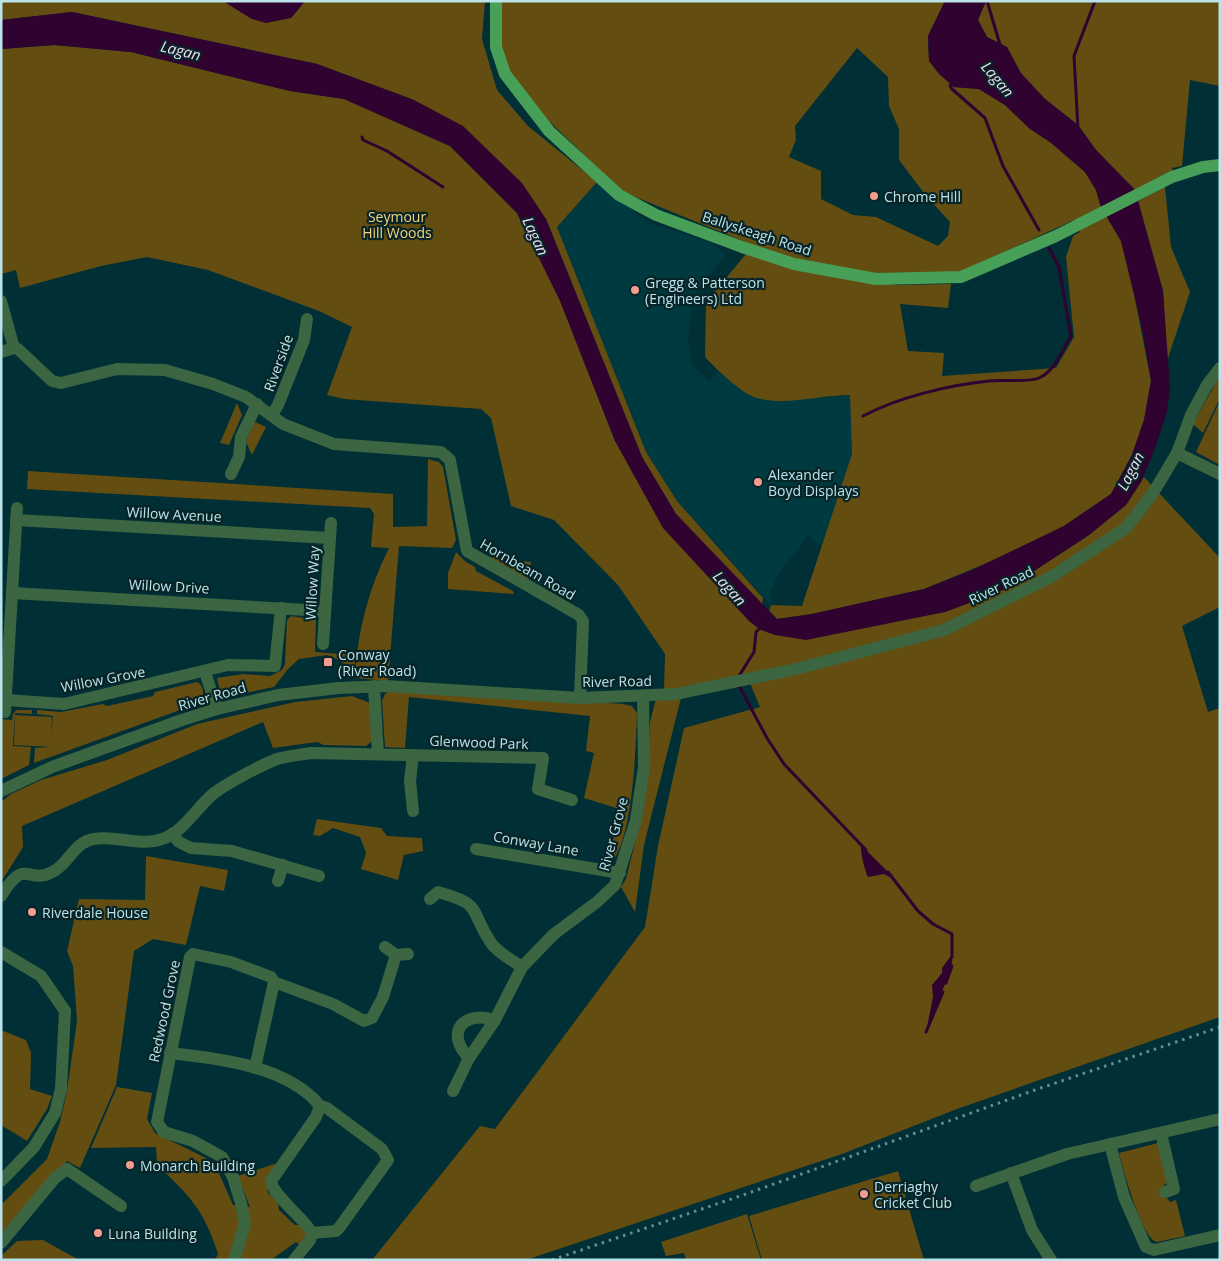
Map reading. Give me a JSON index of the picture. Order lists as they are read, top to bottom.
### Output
{
  "streets": {
    "main road": ["Ballyskeagh Road"],
    "street": [
      "Riverside",
      "Willow Avenue",
      "Hornbeam Road",
      "Willow Way",
      "River Road",
      "Willow Drive",
      "Willow Grove",
      "Glenwood Park",
      "River Grove",
      "Conway Lane",
      "Redwood Grove"
    ]
  },
  "crossings": [
    ["Riverside", "Hornbeam Road"],
    ["Willow Avenue", "Willow Way"],
    ["Willow Avenue", "Willow Drive"],
    ["Willow Avenue", "Willow Grove"],
    ["Hornbeam Road", "River Road"],
    ["Willow Way", "Willow Drive"],
    ["River Road", "River Grove"],
    ["Willow Drive", "Willow Grove"],
    ["River Grove", "Conway Lane"]
  ],
  "water": ["Lagan"],
  "parks": ["Seymour Hill Woods"],
  "places": {
    "other": [
      "Chrome Hill",
      "Gregg & Patterson (Engineers) Ltd",
      "Alexander Boyd Displays",
      "Riverdale House",
      "Monarch Building",
      "Derriaghy Cricket Club",
      "Luna Building"
    ],
    "transit": ["Conway (River Road)"]
  }
}
